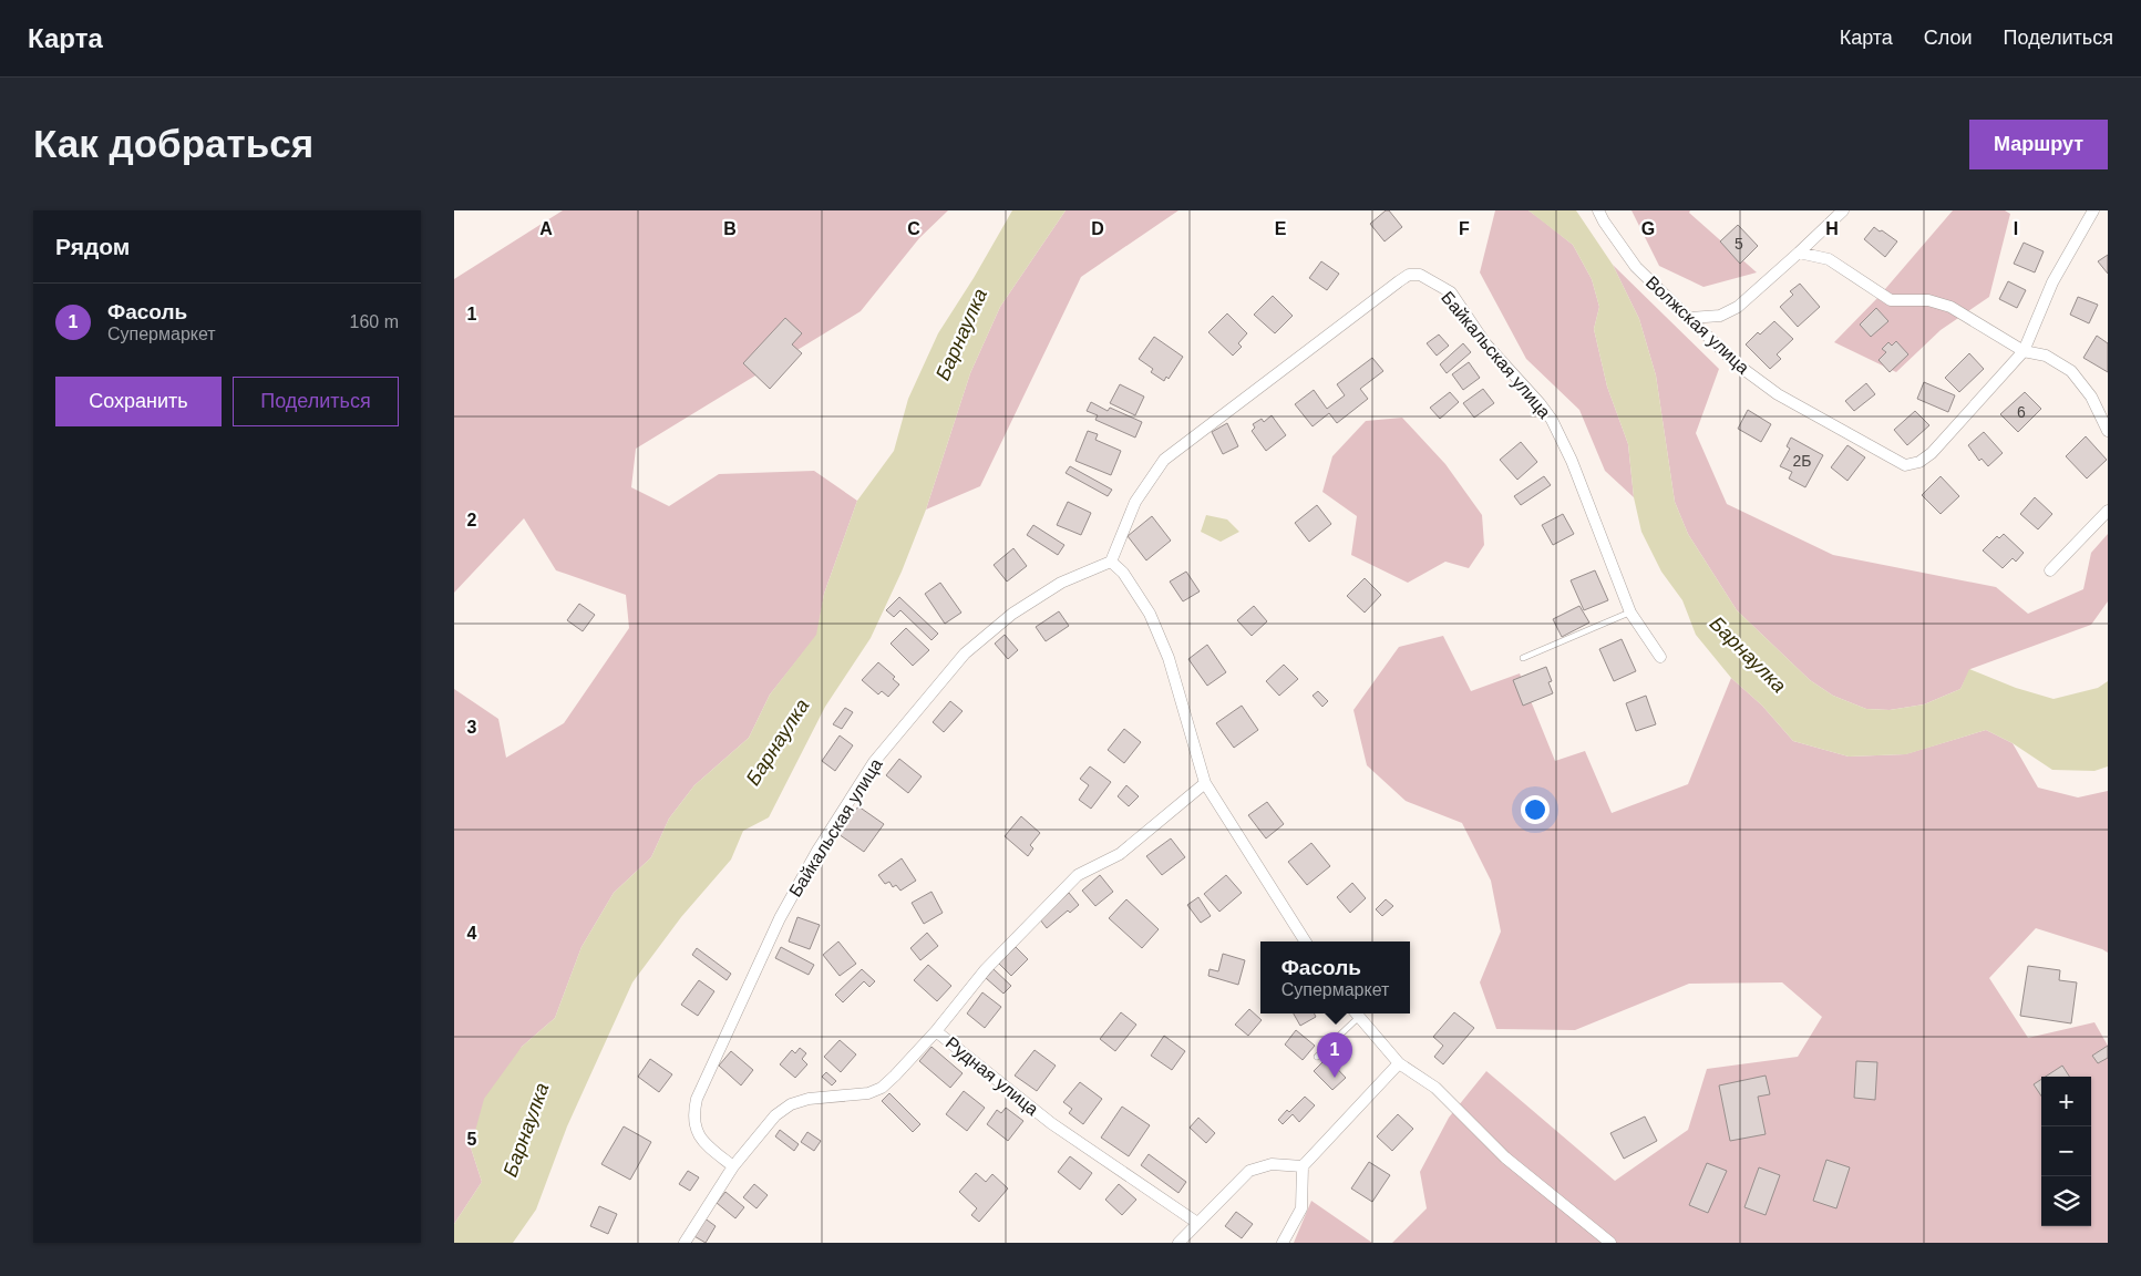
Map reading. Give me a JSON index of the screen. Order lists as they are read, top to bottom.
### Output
{
  "streets": {
    "street": ["Волжская улица", "Байкальская улица", "Рудная улица"]
  },
  "crossings": [
    ["Байкальская улица", "Рудная улица"]
  ],
  "water": ["Барнаулка"],
  "house_numbers": ["5", "6", "2Б"],
  "page": {
    "header": "Карта",
    "nav": ["Карта", "Слои", "Поделиться"],
    "buttons": [
      "Маршрут",
      ["Сохранить", "Поделиться"]
    ],
    "title": "Как добраться",
    "heading": "Рядом",
    "list": [
      {
        "mark": "1",
        "name": "Фасоль",
        "note": "Супермаркет",
        "value": "160 m"
      }
    ],
    "popup": ["Фасоль", "Супермаркет"],
    "pins": "1",
    "map_buttons": ["+", "−"]
  },
  "grid": {
    "columns": [
      "A",
      "B",
      "C",
      "D",
      "E",
      "F",
      "G",
      "H",
      "I"
    ],
    "rows": [
      "1",
      "2",
      "3",
      "4",
      "5"
    ]
  }
}
